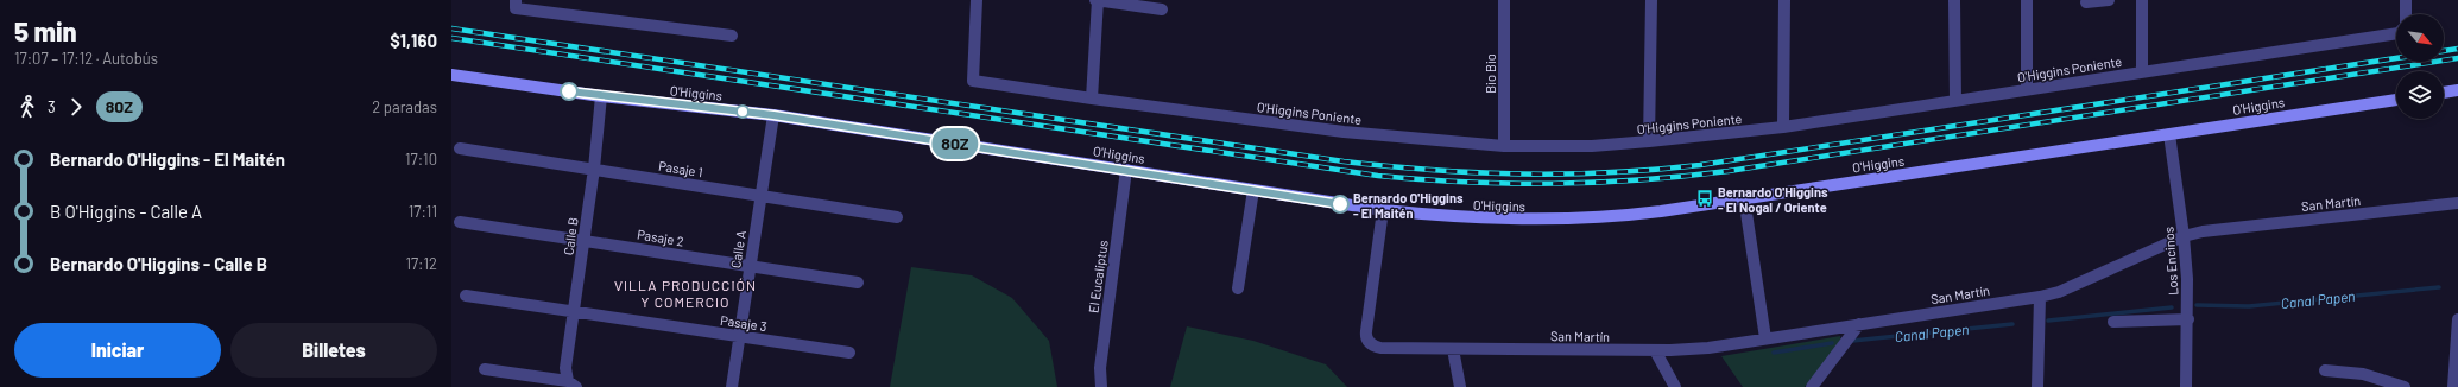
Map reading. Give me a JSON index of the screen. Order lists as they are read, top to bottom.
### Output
{
  "streets": {
    "street": [
      "O'Higgins Poniente",
      "Bio Bio",
      "O'Higgins",
      "Pasaje 1",
      "San Martín",
      "Calle B",
      "Pasaje 2",
      "Calle A",
      "Los Encinos",
      "El Eucaliptus",
      "Pasaje 3"
    ]
  },
  "crossings": [
    ["O'Higgins Poniente", "Bio Bio"],
    ["O'Higgins", "San Martín"],
    ["O'Higgins", "Calle B"],
    ["O'Higgins", "Calle A"],
    ["O'Higgins", "Los Encinos"],
    ["O'Higgins", "El Eucaliptus"],
    ["Pasaje 1", "Calle B"],
    ["Pasaje 1", "Calle A"],
    ["San Martín", "Los Encinos"],
    ["Calle B", "Pasaje 2"],
    ["Calle B", "Pasaje 3"],
    ["Pasaje 2", "Calle A"],
    ["Calle A", "Pasaje 3"]
  ],
  "districts": ["VILLA PRODUCCIÓN Y COMERCIO"],
  "water": ["Canal Papen"],
  "places": {
    "bus stop": ["Bernardo O'Higgins - El Nogal / Oriente"],
    "other": ["Bernardo O'Higgins - El Maitén"]
  },
  "lines": ["bus line 80Z"],
  "north": "bottom right",
  "page": {
    "heading": ["5 min", "17:07 – 17:12 · Autobús", "$1,160"],
    "on_map": "80Z",
    "legs": ["3", "80Z", "2 paradas"],
    "list": [
      {
        "name": "Bernardo O'Higgins - El Maitén",
        "value": "17:10"
      },
      {
        "name": "B O'Higgins - Calle A",
        "value": "17:11"
      },
      {
        "name": "Bernardo O'Higgins - Calle B",
        "value": "17:12"
      }
    ],
    "buttons": ["Iniciar", "Billetes"]
  }
}
